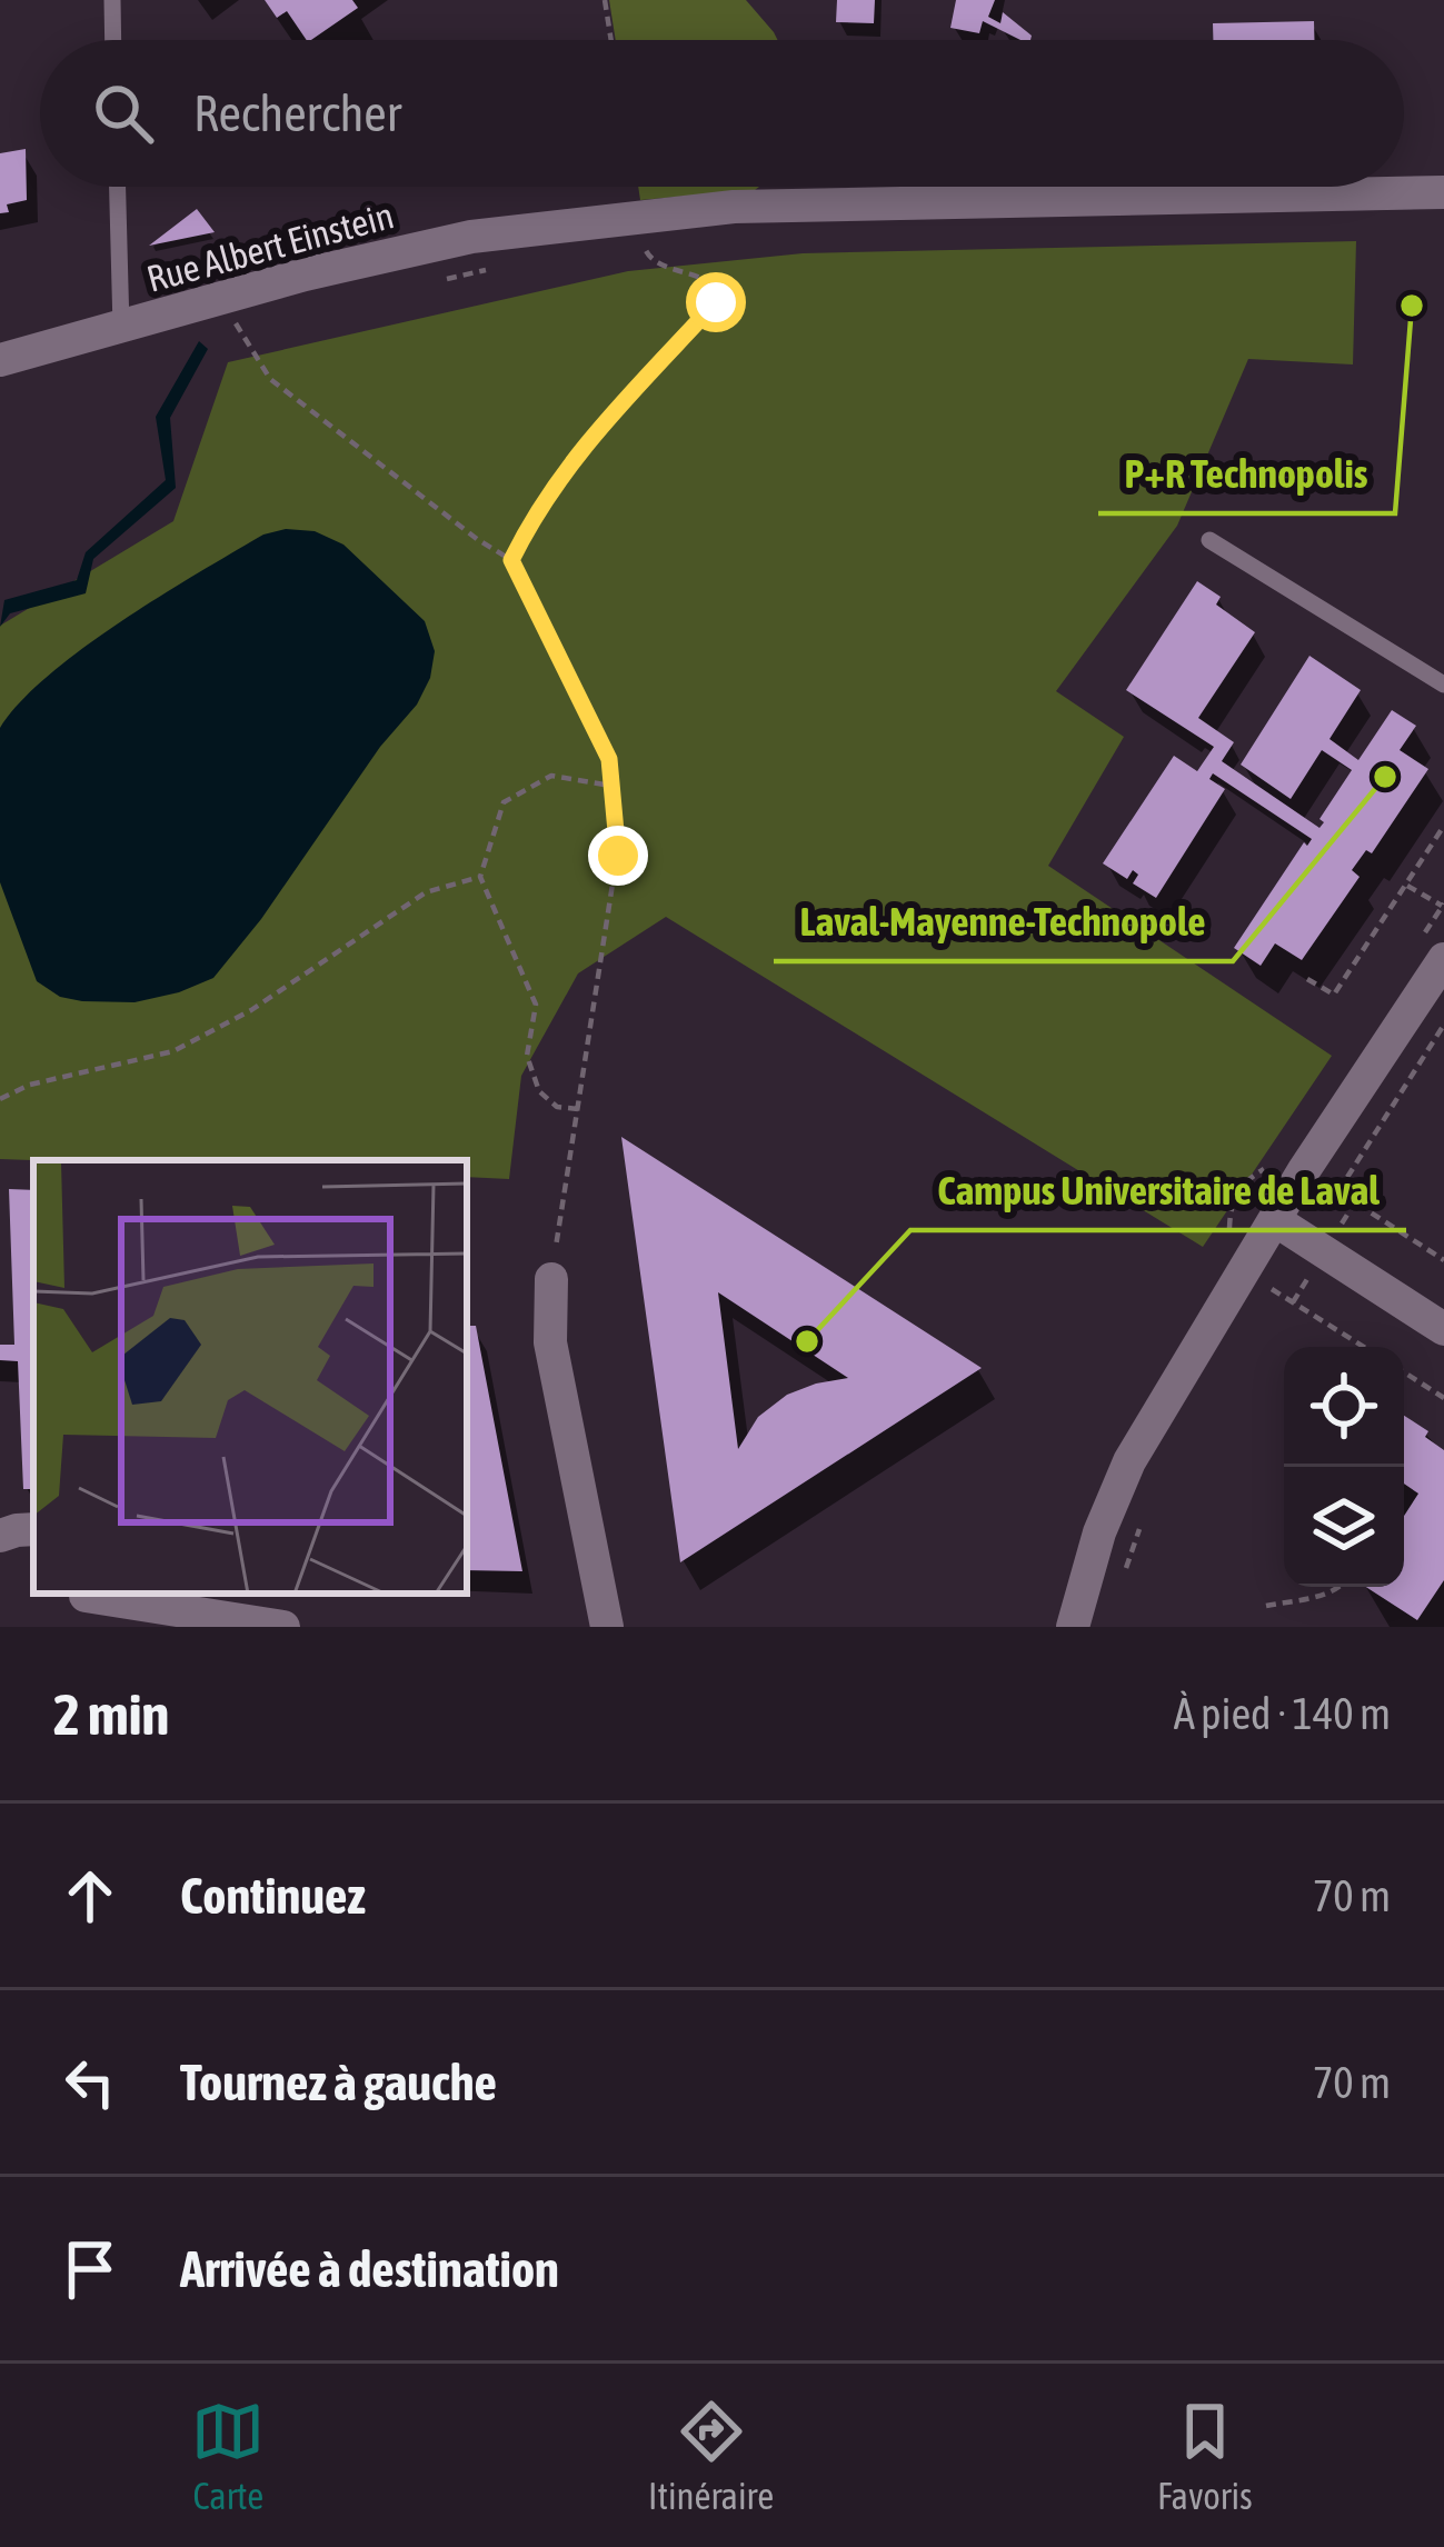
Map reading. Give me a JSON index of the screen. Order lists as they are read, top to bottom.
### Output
{
  "streets": {
    "street": ["Rue Albert Einstein"]
  },
  "places": ["P+R Technopolis", "Laval-Mayenne-Technopole", "Campus Universitaire de Laval"],
  "page": {
    "search": "Rechercher",
    "heading": ["2 min", "À pied · 140 m"],
    "list": [
      ["Continuez", "70 m"],
      ["Tournez à gauche", "70 m"],
      "Arrivée à destination"
    ],
    "nav": ["Carte", "Itinéraire", "Favoris"]
  }
}
